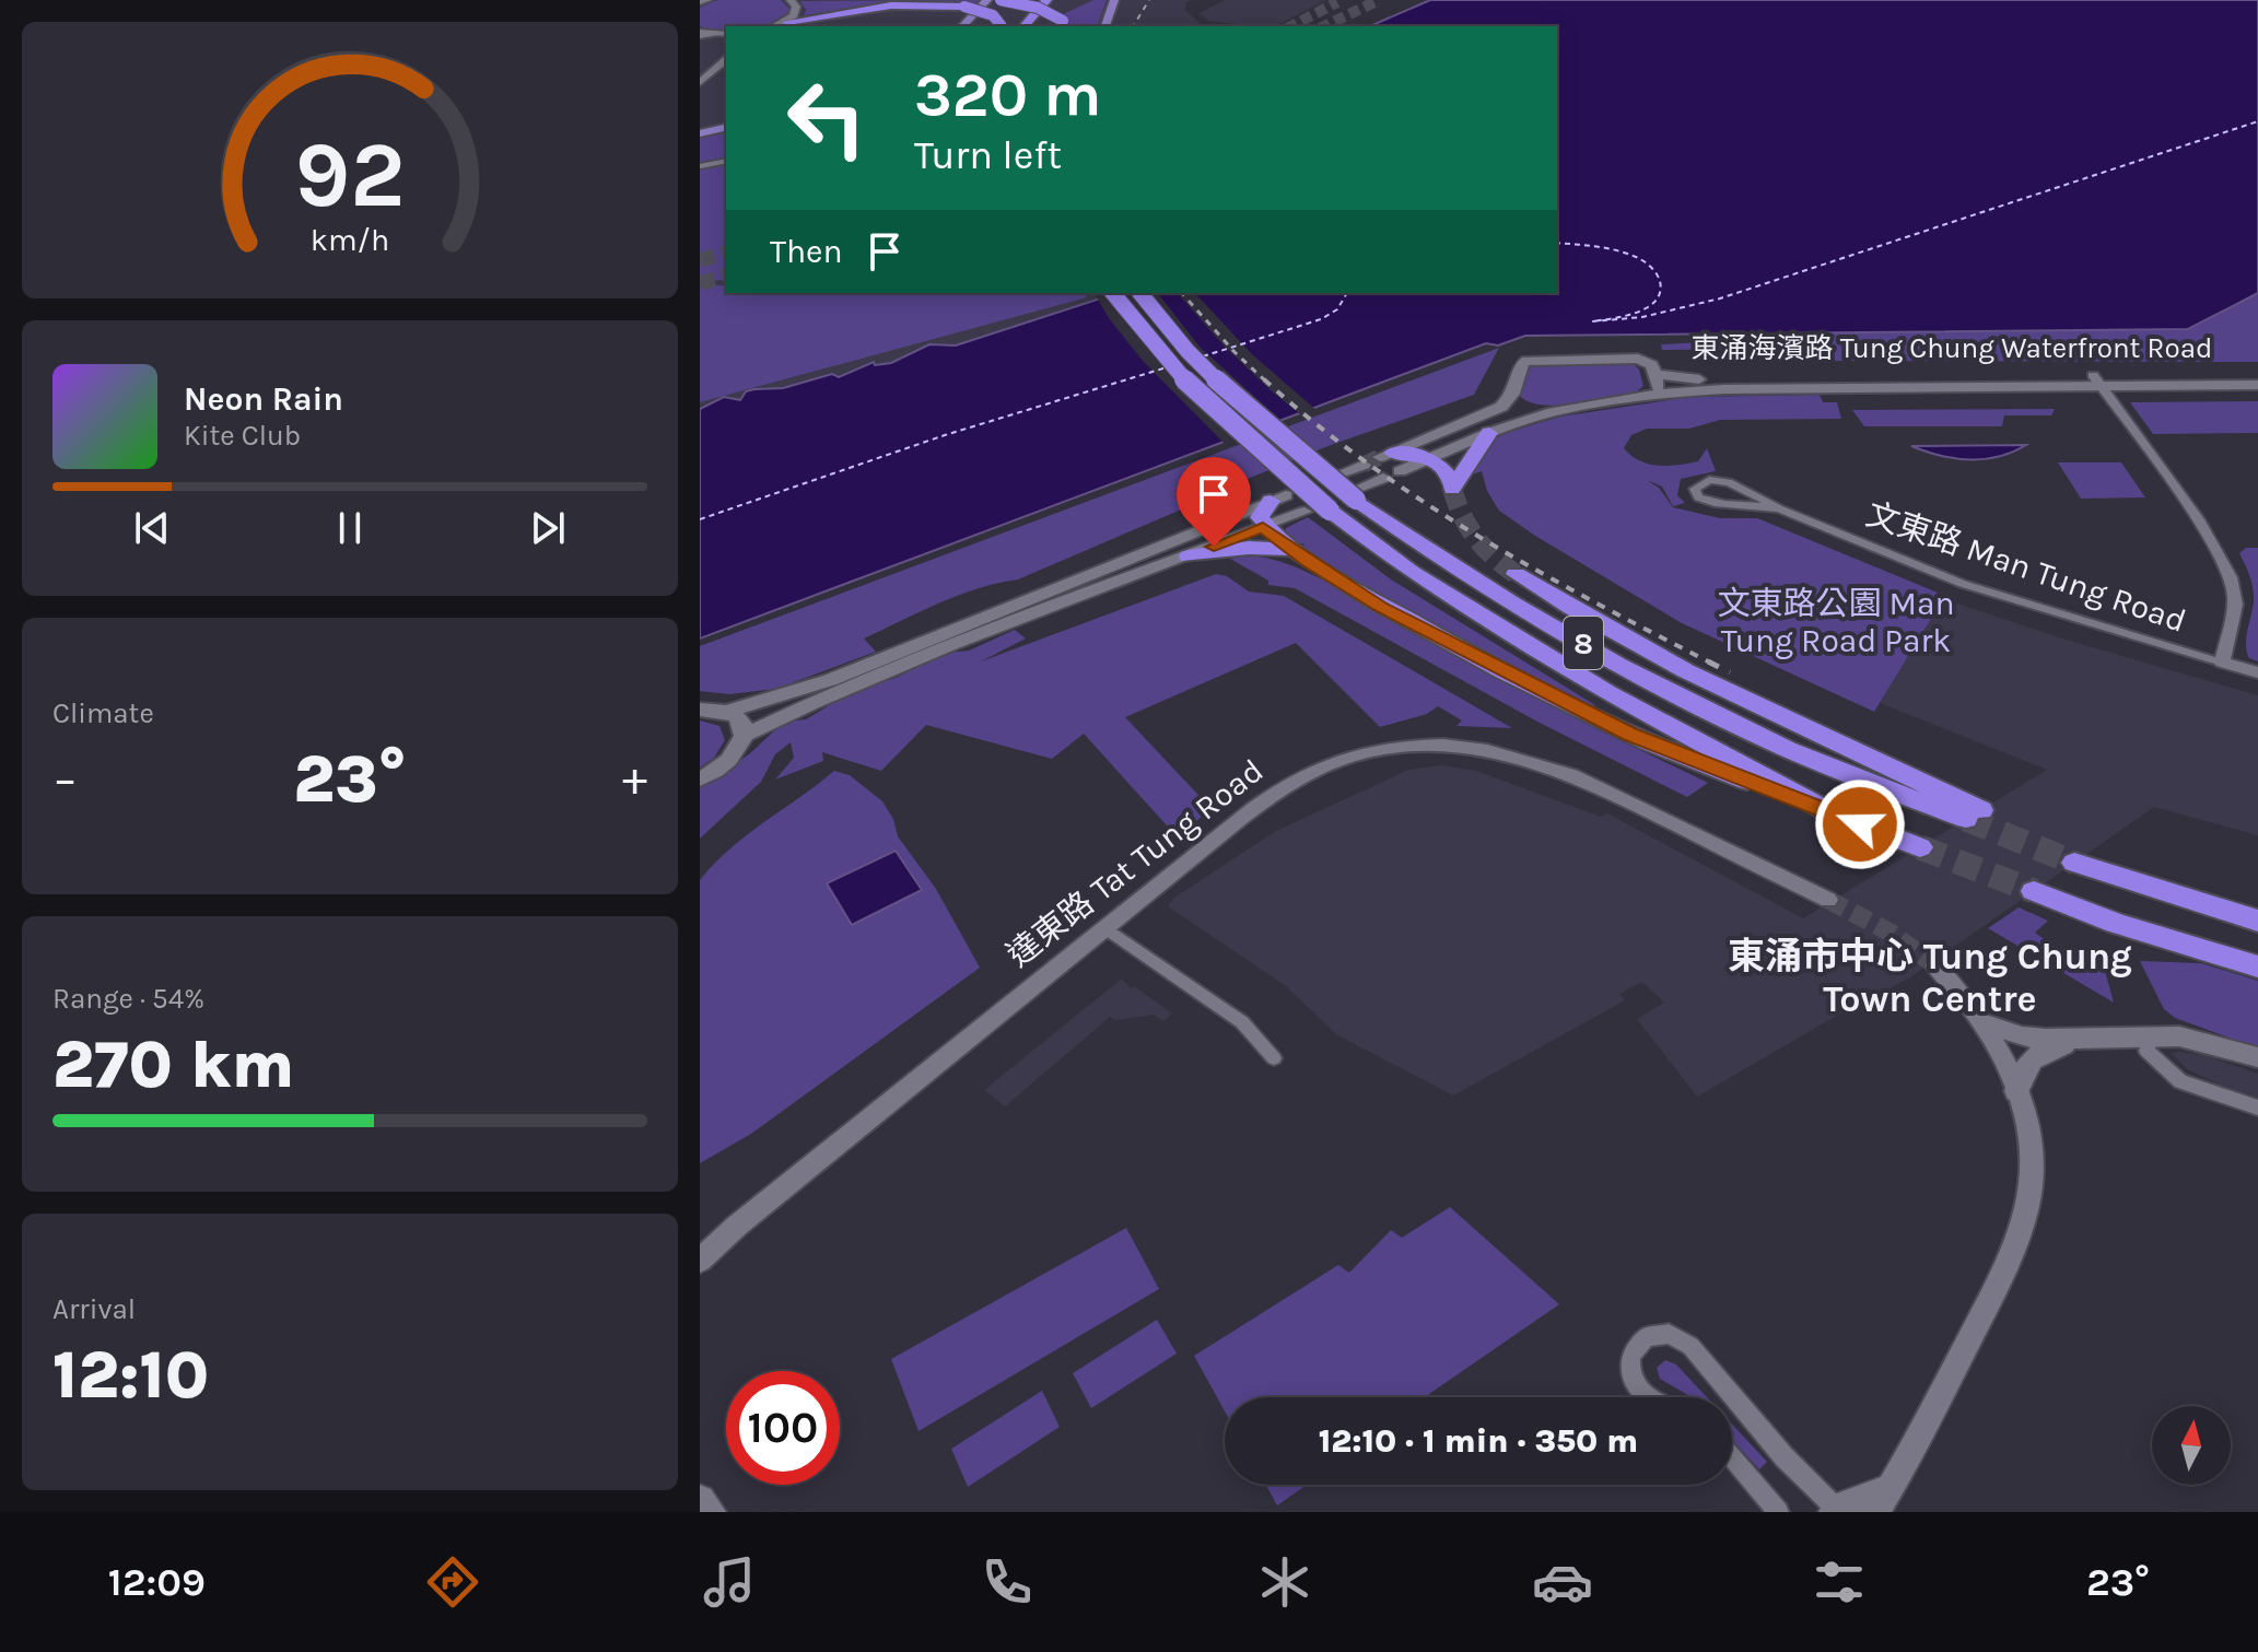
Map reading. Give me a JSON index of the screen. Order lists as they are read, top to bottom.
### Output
{
  "streets": {
    "highway": ["8"],
    "main road": ["東涌海濱路 Tung Chung Waterfront Road"],
    "street": ["文東路 Man Tung Road", "達東路 Tat Tung Road"]
  },
  "districts": ["東涌市中心 Tung Chung Town Centre"],
  "parks": ["文東路公園 Man Tung Road Park"],
  "north": "top",
  "page": {
    "turn": ["320 m", "Turn left"],
    "then": "Then",
    "song": ["Neon Rain", "Kite Club"],
    "tile": [
      "Climate",
      ["Range · 54%", "270 km"],
      ["Arrival", "12:10"]
    ],
    "heat": ["−", "23°", "+"],
    "limit": "100",
    "trip": "12:10 · 1 min · 350 m",
    "tabs": ["12:09", "23°"],
    "gauge": ["92", "km/h"]
  }
}
